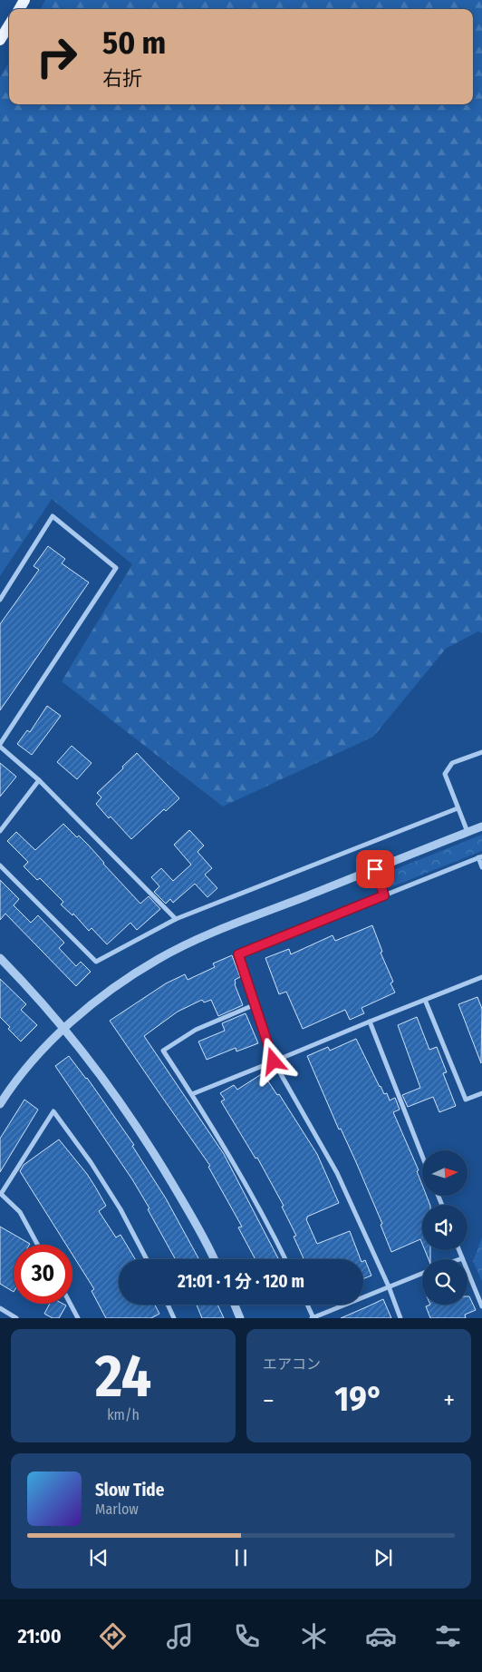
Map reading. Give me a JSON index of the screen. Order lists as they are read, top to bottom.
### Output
{
  "north": "right",
  "page": {
    "turn": ["50 m", "右折"],
    "limit": "30",
    "trip": "21:01 · 1 分 · 120 m",
    "tile": [
      ["24", "km/h"],
      "エアコン"
    ],
    "heat": ["−", "19°", "+"],
    "song": ["Slow Tide", "Marlow"],
    "tabs": "21:00"
  }
}
